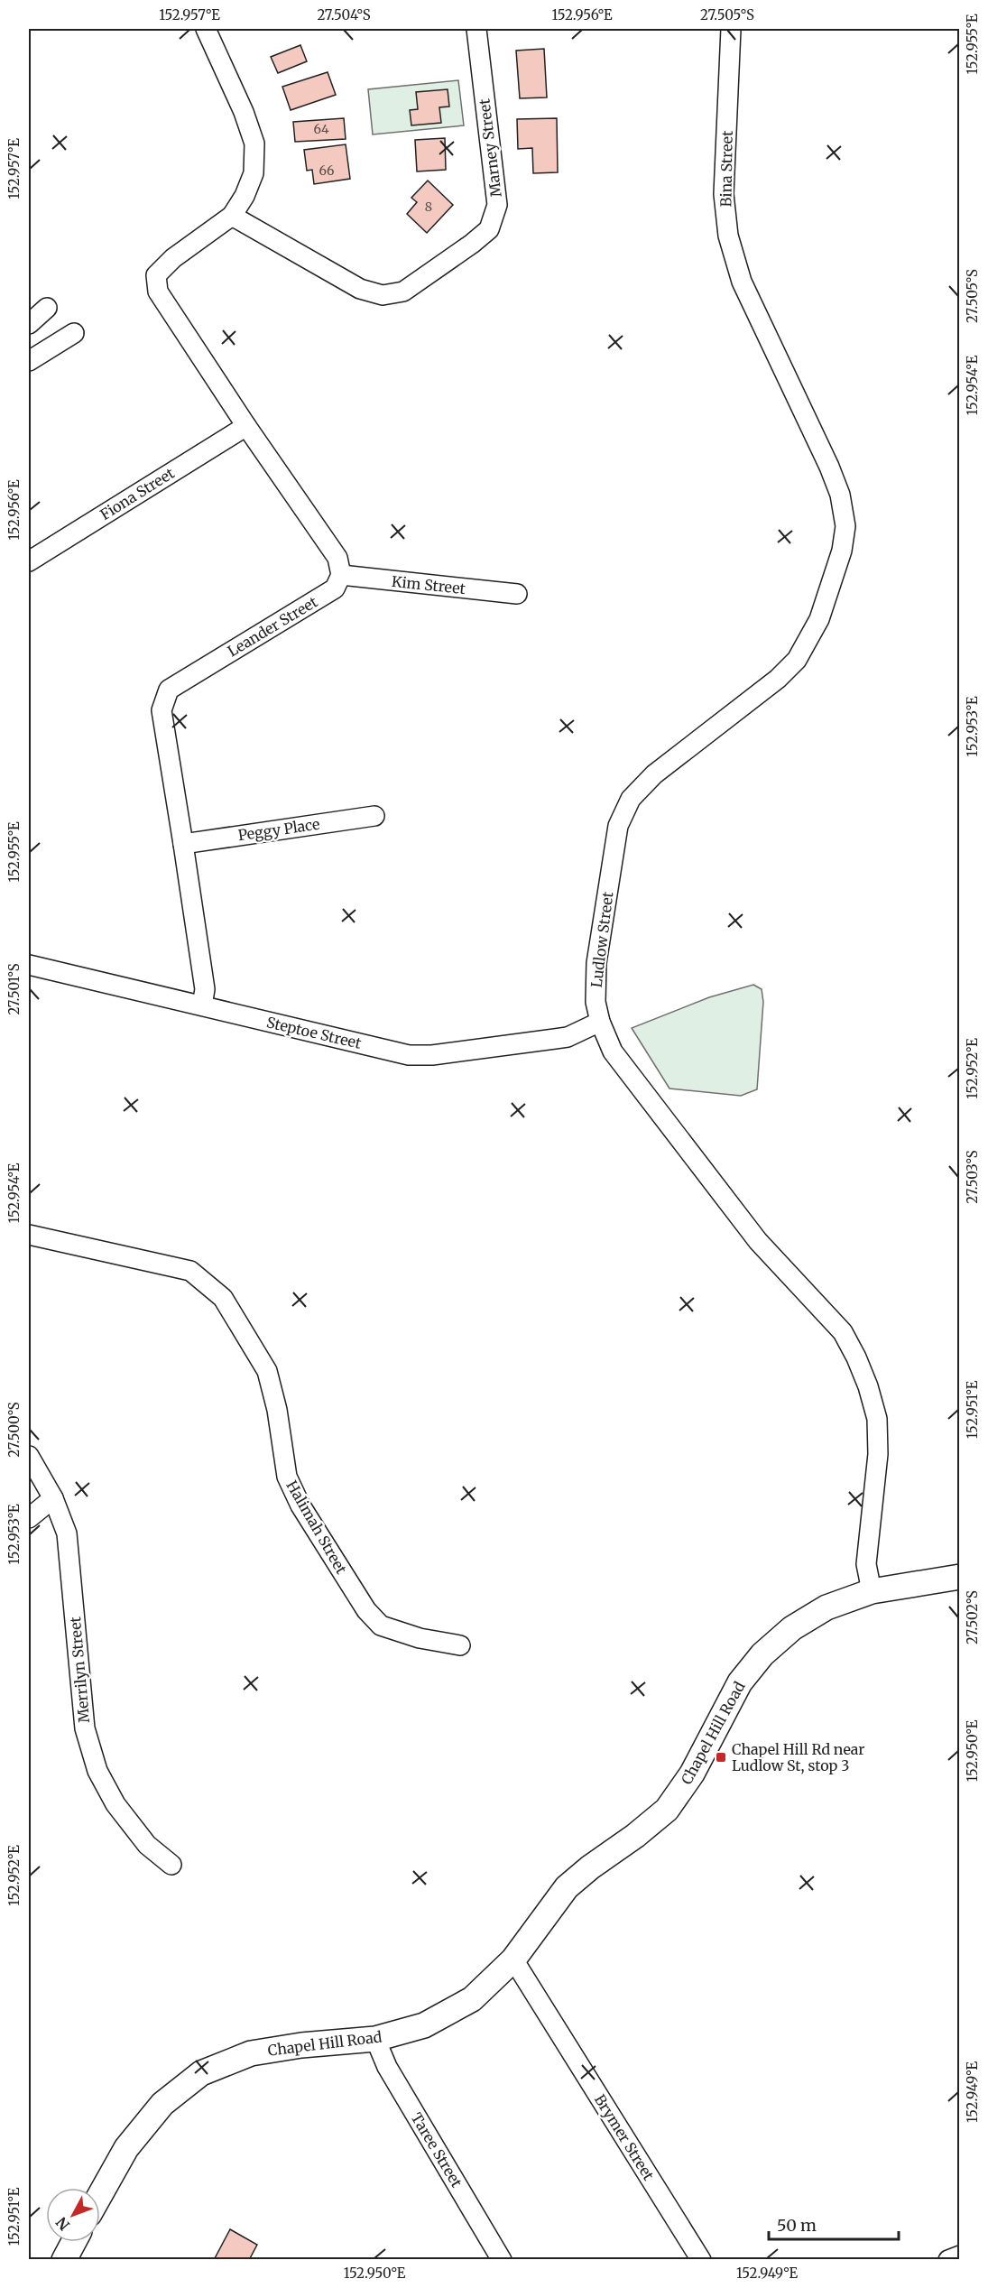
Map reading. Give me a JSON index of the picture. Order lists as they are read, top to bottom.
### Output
{
  "streets": {
    "main road": ["Chapel Hill Road"],
    "street": [
      "Marney Street",
      "Bina Street",
      "Fiona Street",
      "Kim Street",
      "Leander Street",
      "Peggy Place",
      "Ludlow Street",
      "Steptoe Street",
      "Halimah Street",
      "Merrilyn Street",
      "Brymer Street",
      "Taree Street"
    ]
  },
  "crossings": [
    ["Bina Street", "Ludlow Street"],
    ["Kim Street", "Leander Street"],
    ["Leander Street", "Peggy Place"],
    ["Leander Street", "Steptoe Street"],
    ["Ludlow Street", "Steptoe Street"],
    ["Ludlow Street", "Chapel Hill Road"],
    ["Chapel Hill Road", "Brymer Street"],
    ["Chapel Hill Road", "Taree Street"]
  ],
  "places": {
    "transit": ["Chapel Hill Rd near Ludlow St, stop 3"]
  },
  "house_numbers": ["64", "66", "8"],
  "scale_bar": "50 m",
  "north": "bottom left",
  "coordinates": [
    "152.957°E",
    "27.504°S",
    "152.956°E",
    "27.505°S",
    "152.955°E",
    "152.954°E",
    "152.953°E",
    "27.501°S",
    "152.952°E",
    "27.503°S",
    "152.951°E",
    "27.500°S",
    "27.502°S",
    "152.950°E",
    "152.949°E"
  ]
}
